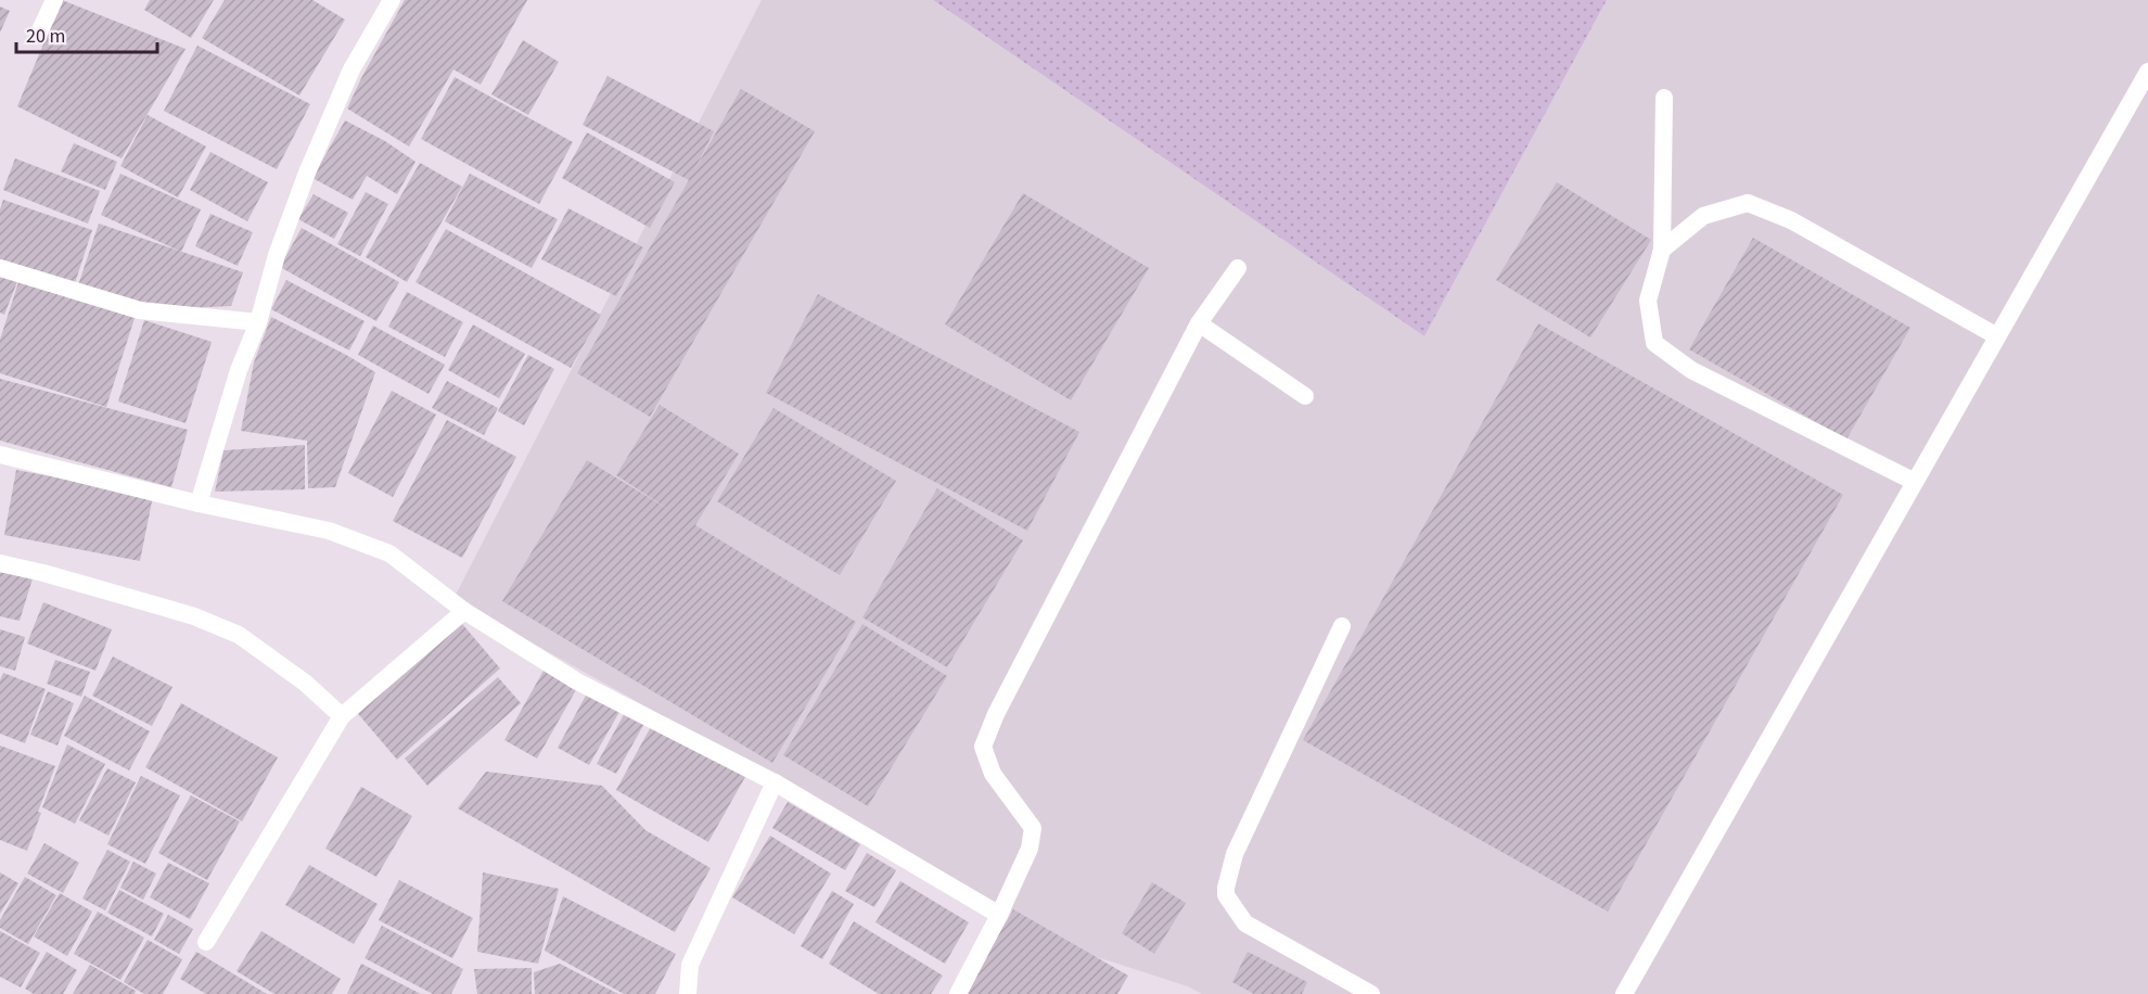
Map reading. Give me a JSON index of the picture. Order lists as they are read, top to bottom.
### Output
{
  "scale_bar": "20 m"
}
